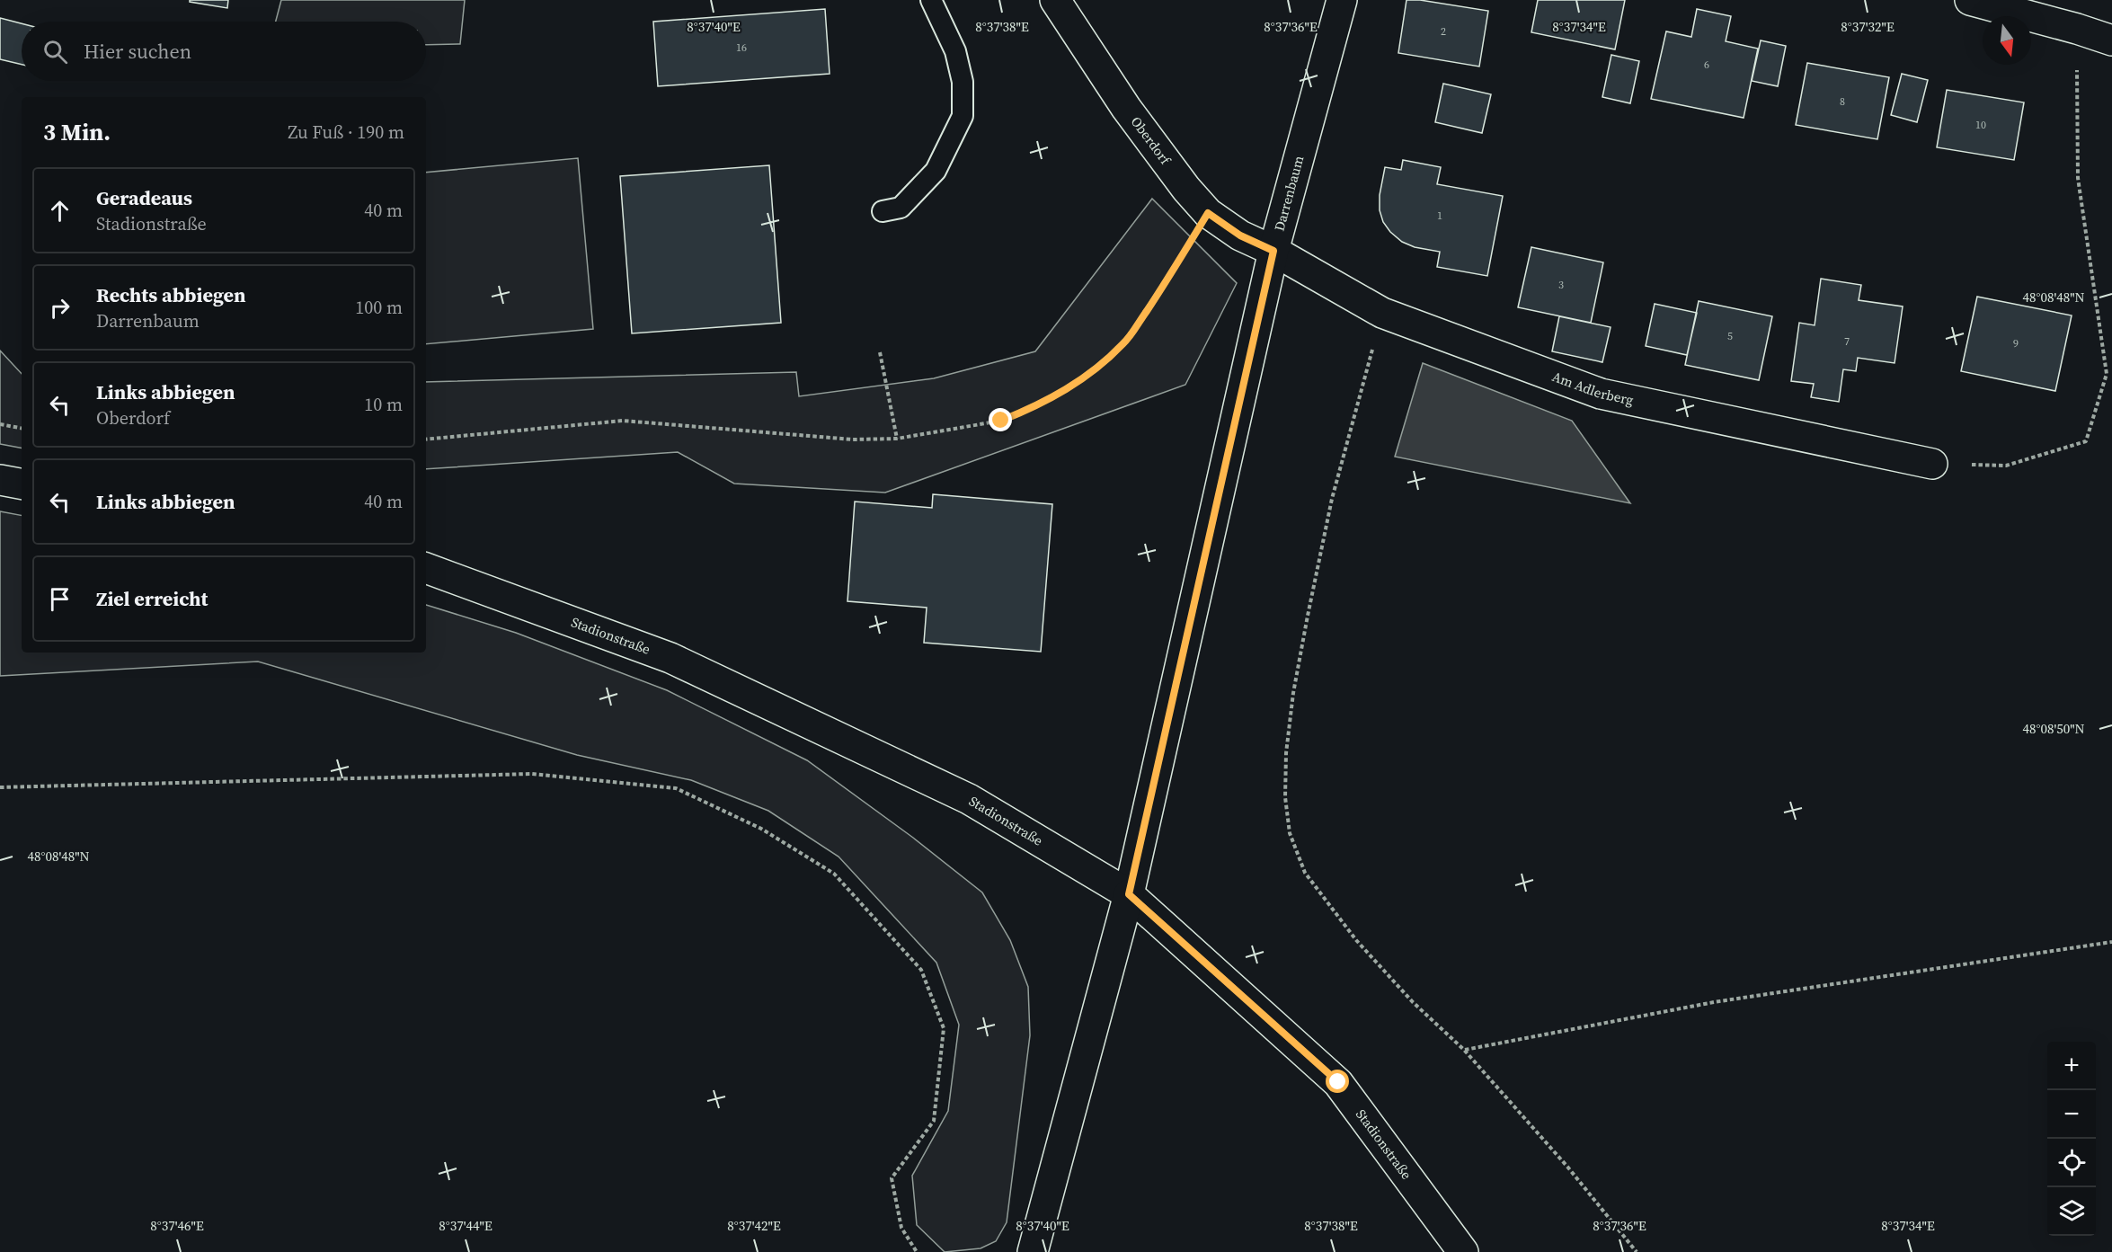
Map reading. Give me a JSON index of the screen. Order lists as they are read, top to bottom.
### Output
{
  "streets": {
    "street": [
      "Oberdorf",
      "Darrenbaum",
      "Am Adlerberg",
      "Stadionstraße"
    ]
  },
  "crossings": [
    ["Oberdorf", "Darrenbaum"],
    ["Oberdorf", "Am Adlerberg"],
    ["Darrenbaum", "Am Adlerberg"],
    ["Darrenbaum", "Stadionstraße"]
  ],
  "house_numbers": [
    "2",
    "16",
    "6",
    "8",
    "10",
    "1",
    "3",
    "5",
    "7",
    "9"
  ],
  "north": "bottom",
  "page": {
    "search": "Hier suchen",
    "heading": ["3 Min.", "Zu Fuß · 190 m"],
    "list": [
      ["Geradeaus", "Stadionstraße", "40 m"],
      ["Rechts abbiegen", "Darrenbaum", "100 m"],
      ["Links abbiegen", "Oberdorf", "10 m"],
      ["Links abbiegen", "40 m"],
      "Ziel erreicht"
    ],
    "map_buttons": ["+", "−"]
  },
  "coordinates": [
    "8°37'40\"E",
    "8°37'38\"E",
    "8°37'36\"E",
    "8°37'34\"E",
    "8°37'32\"E",
    "48°08'48\"N",
    "48°08'50\"N",
    "8°37'46\"E",
    "8°37'44\"E",
    "8°37'42\"E"
  ]
}
